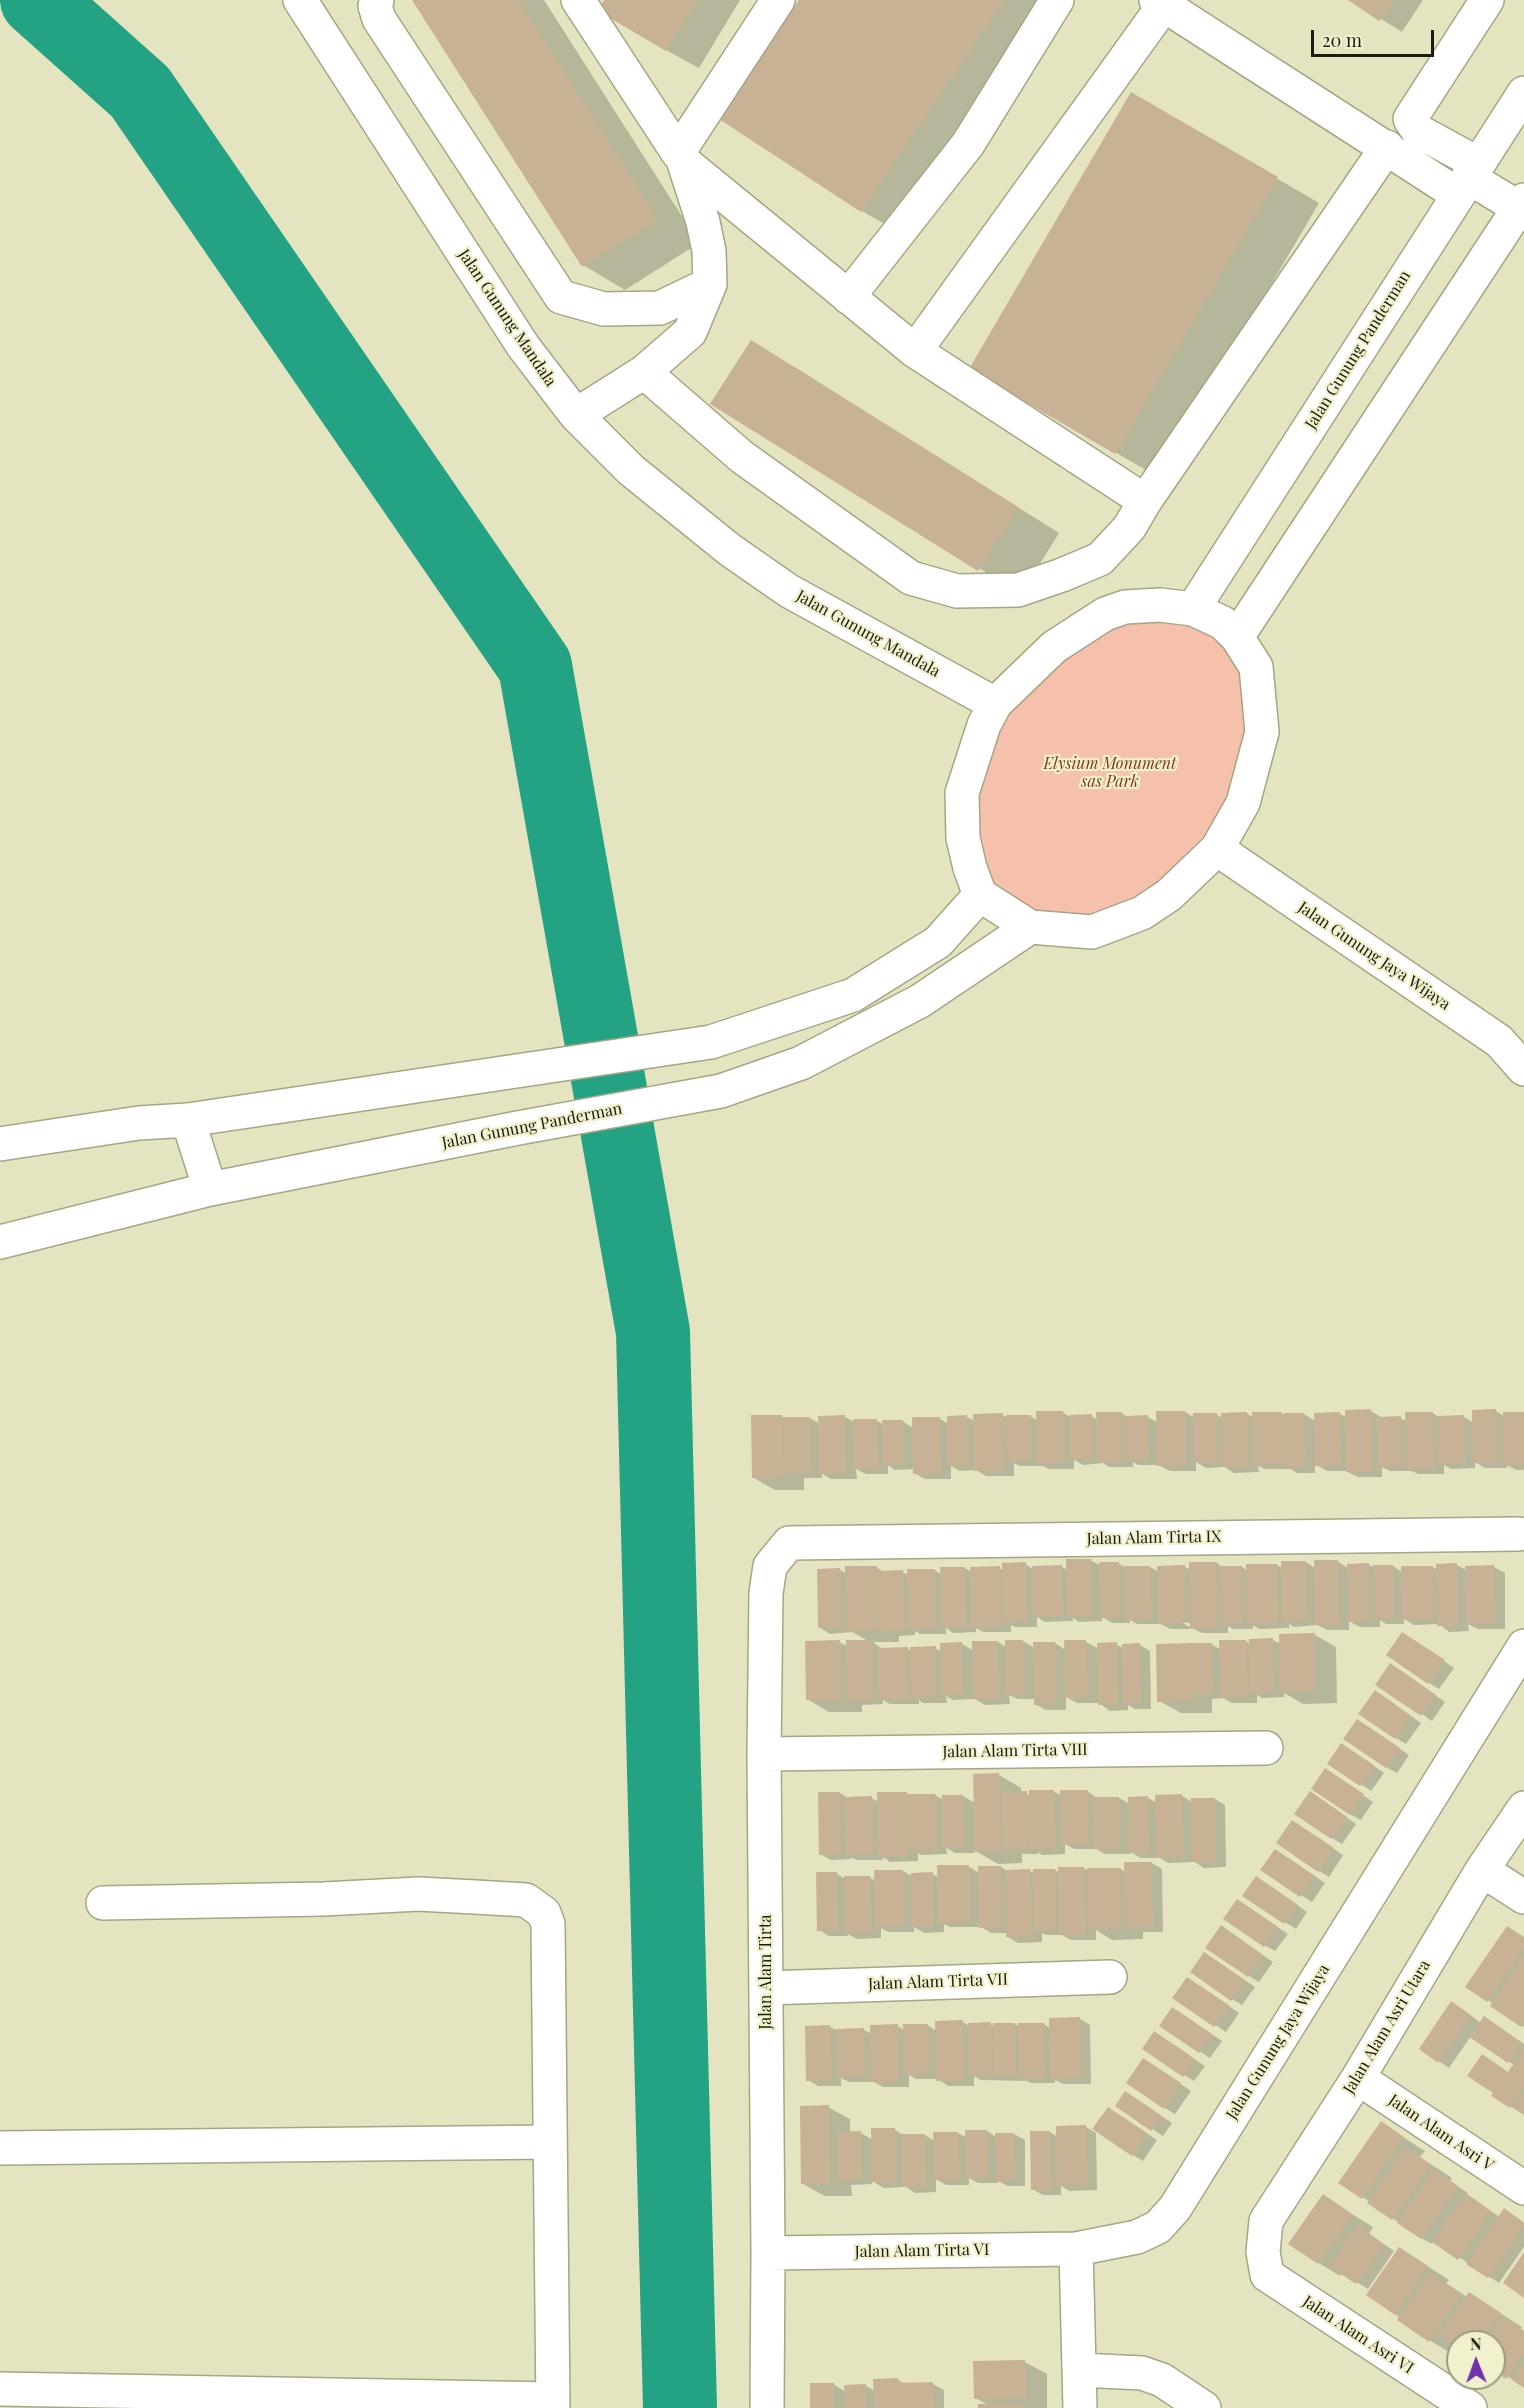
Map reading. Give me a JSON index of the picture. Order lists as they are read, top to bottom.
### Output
{
  "streets": {
    "street": [
      "Jalan Gunung Mandala",
      "Jalan Gunung Panderman",
      "Jalan Gunung Jaya Wijaya",
      "Jalan Alam Tirta IX",
      "Jalan Alam Tirta VIII",
      "Jalan Alam Tirta",
      "Jalan Alam Tirta VII",
      "Jalan Alam Asri Utara",
      "Jalan Alam Asri V",
      "Jalan Alam Tirta VI",
      "Jalan Alam Asri VI"
    ]
  },
  "crossings": [
    ["Jalan Gunung Jaya Wijaya", "Jalan Alam Tirta VI"],
    ["Jalan Alam Tirta IX", "Jalan Alam Tirta"],
    ["Jalan Alam Tirta VIII", "Jalan Alam Tirta"],
    ["Jalan Alam Tirta", "Jalan Alam Tirta VII"],
    ["Jalan Alam Tirta", "Jalan Alam Tirta VI"],
    ["Jalan Alam Asri Utara", "Jalan Alam Asri V"],
    ["Jalan Alam Asri Utara", "Jalan Alam Asri VI"]
  ],
  "parks": ["Elysium Monument sas Park"],
  "scale_bar": "20 m",
  "north": "top"
}
